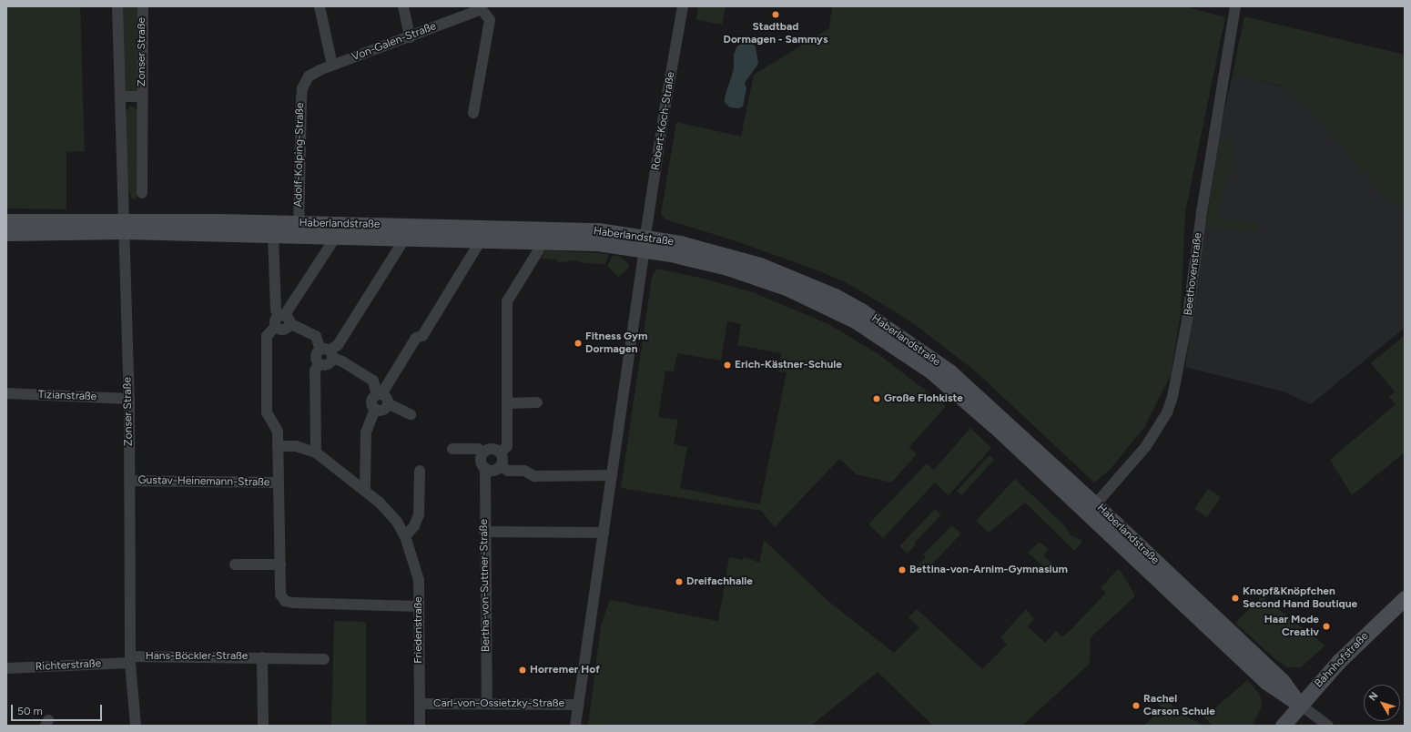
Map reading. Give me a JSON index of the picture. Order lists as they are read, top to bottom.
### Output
{
  "streets": {
    "street": [
      "Von-Galen-Straße",
      "Zonser Straße",
      "Robert-Koch-Straße",
      "Adolf-Kolping-Straße",
      "Haberlandstraße",
      "Beethovenstraße",
      "Tizianstraße",
      "Gustav-Heinemann-Straße",
      "Bertha-von-Suttner-Straße",
      "Friedenstraße",
      "Hans-Böckler-Straße",
      "Bahnhofstraße",
      "Richterstraße",
      "Carl-von-Ossietzky-Straße"
    ]
  },
  "crossings": [
    ["Von-Galen-Straße", "Adolf-Kolping-Straße"],
    ["Zonser Straße", "Haberlandstraße"],
    ["Zonser Straße", "Tizianstraße"],
    ["Zonser Straße", "Gustav-Heinemann-Straße"],
    ["Zonser Straße", "Hans-Böckler-Straße"],
    ["Zonser Straße", "Richterstraße"],
    ["Robert-Koch-Straße", "Haberlandstraße"],
    ["Robert-Koch-Straße", "Carl-von-Ossietzky-Straße"],
    ["Adolf-Kolping-Straße", "Haberlandstraße"],
    ["Haberlandstraße", "Beethovenstraße"],
    ["Haberlandstraße", "Gustav-Heinemann-Straße"],
    ["Haberlandstraße", "Friedenstraße"],
    ["Haberlandstraße", "Bahnhofstraße"],
    ["Bertha-von-Suttner-Straße", "Carl-von-Ossietzky-Straße"],
    ["Friedenstraße", "Carl-von-Ossietzky-Straße"],
    ["Hans-Böckler-Straße", "Richterstraße"]
  ],
  "places": [
    "Stadtbad Dormagen - Sammys",
    "Fitness Gym Dormagen",
    "Erich-Kästner-Schule",
    "Große Flohkiste",
    "Bettina-von-Arnim-Gymnasium",
    "Dreifachhalle",
    "Knopf&Knöpfchen Second Hand Boutique",
    "Haar Mode Creativ",
    "Horremer Hof",
    "Rachel Carson Schule"
  ],
  "scale_bar": "50 m",
  "north": "top left"
}
